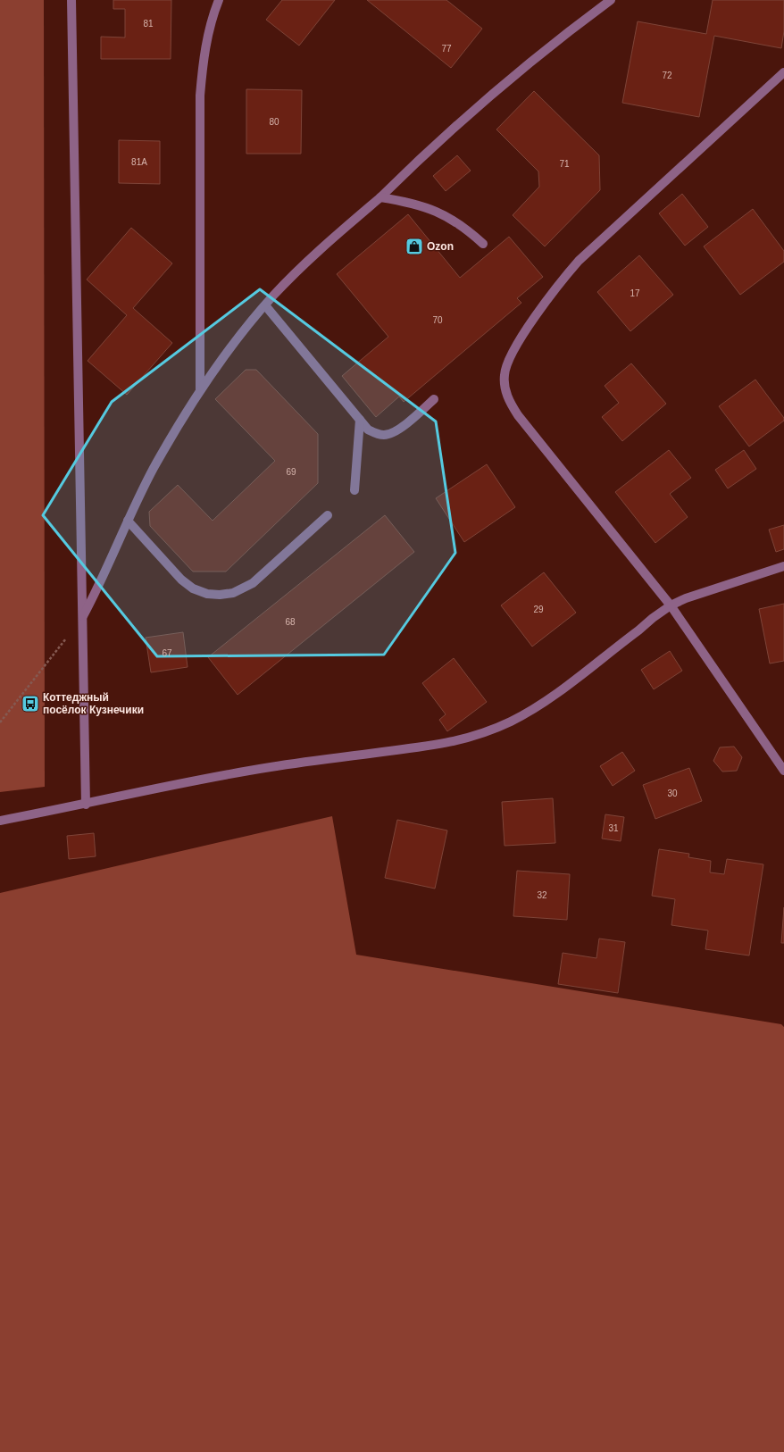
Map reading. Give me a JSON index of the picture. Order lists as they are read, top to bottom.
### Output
{
  "places": {
    "shop": ["Ozon"],
    "bus stop": ["Коттеджный посёлок Кузнечики"]
  },
  "house_numbers": [
    "81",
    "77",
    "72",
    "80",
    "81А",
    "71",
    "17",
    "70",
    "69",
    "29",
    "68",
    "67",
    "30",
    "31",
    "32"
  ]
}
